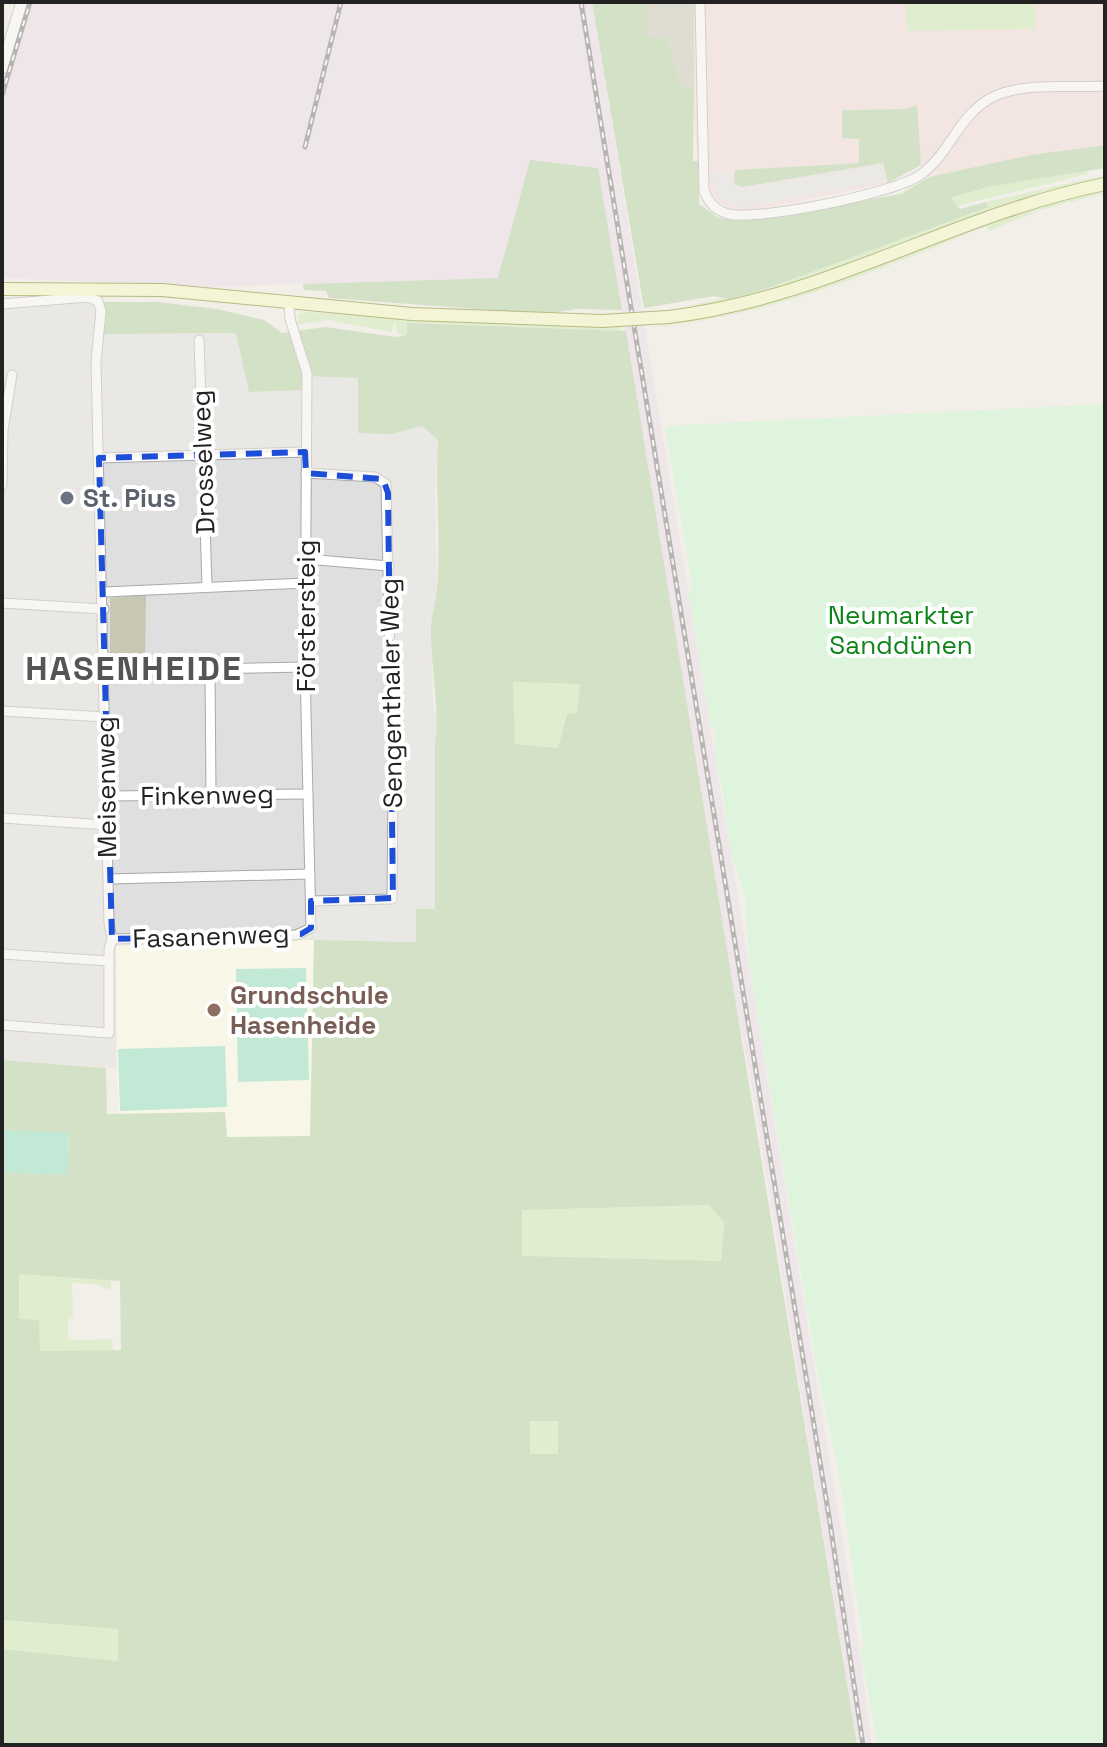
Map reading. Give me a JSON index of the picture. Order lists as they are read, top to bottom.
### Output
{
  "streets": {
    "street": [
      "Drosselweg",
      "Förstersteig",
      "Sengenthaler Weg",
      "Meisenweg",
      "Finkenweg",
      "Fasanenweg"
    ]
  },
  "crossings": [
    ["Förstersteig", "Sengenthaler Weg"],
    ["Förstersteig", "Finkenweg"],
    ["Förstersteig", "Fasanenweg"],
    ["Meisenweg", "Finkenweg"],
    ["Meisenweg", "Fasanenweg"]
  ],
  "districts": ["HASENHEIDE"],
  "parks": ["Neumarkter Sanddünen"],
  "places": ["St. Pius", "Grundschule Hasenheide"]
}
